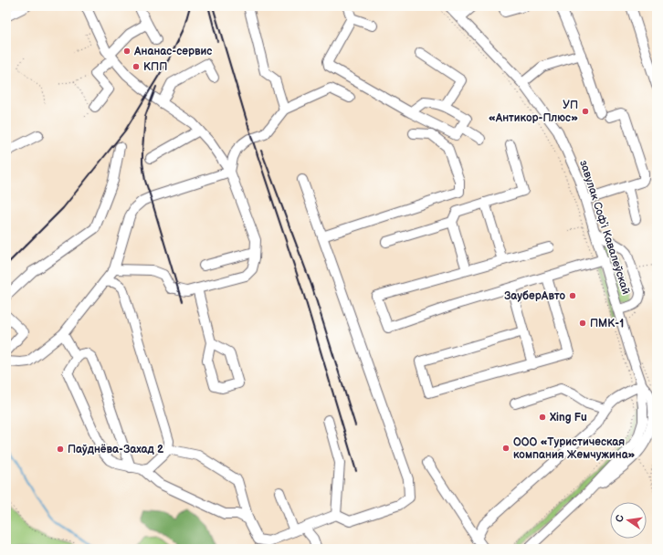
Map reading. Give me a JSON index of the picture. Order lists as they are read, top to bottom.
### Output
{
  "streets": {
    "street": ["завулак Софʼі Кавалеўскай"]
  },
  "places": [
    "Ананас-сервис",
    "КПП",
    "УП «Антикор-Плюс»",
    "ЗауберАвто",
    "ПМК-1",
    "Xing Fu",
    "ООО «Туристическая компания Жемчужина»",
    "Паўднёва-Захад 2"
  ],
  "north": "left"
}
